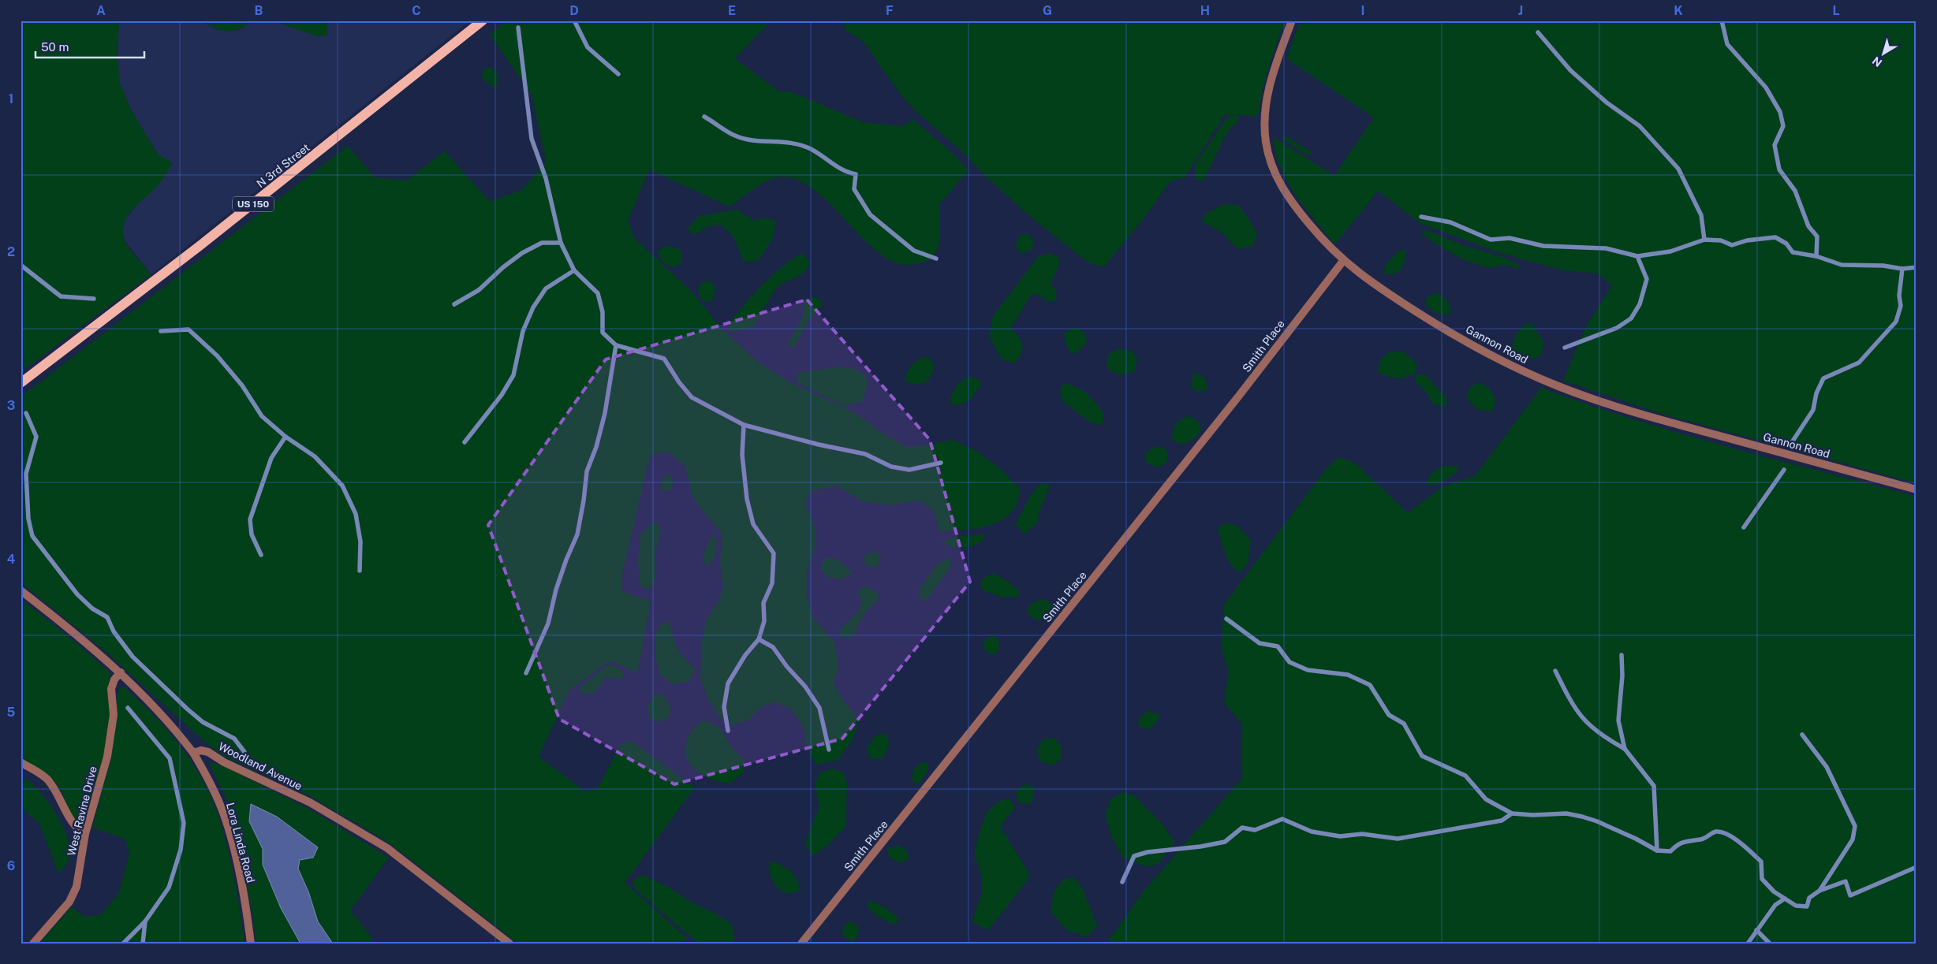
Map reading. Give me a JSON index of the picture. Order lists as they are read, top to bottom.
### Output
{
  "streets": {
    "main road": ["N 3rd Street", "US 150"],
    "street": [
      "Gannon Road",
      "Smith Place",
      "Woodland Avenue",
      "West Ravine Drive",
      "Lora Linda Road"
    ]
  },
  "crossings": [
    ["Gannon Road", "Smith Place"],
    ["Woodland Avenue", "Lora Linda Road"]
  ],
  "scale_bar": "50 m",
  "north": "bottom left",
  "grid": {
    "columns": [
      "A",
      "B",
      "C",
      "D",
      "E",
      "F",
      "G",
      "H",
      "I",
      "J",
      "K",
      "L"
    ],
    "rows": [
      "1",
      "2",
      "3",
      "4",
      "5",
      "6"
    ]
  }
}
